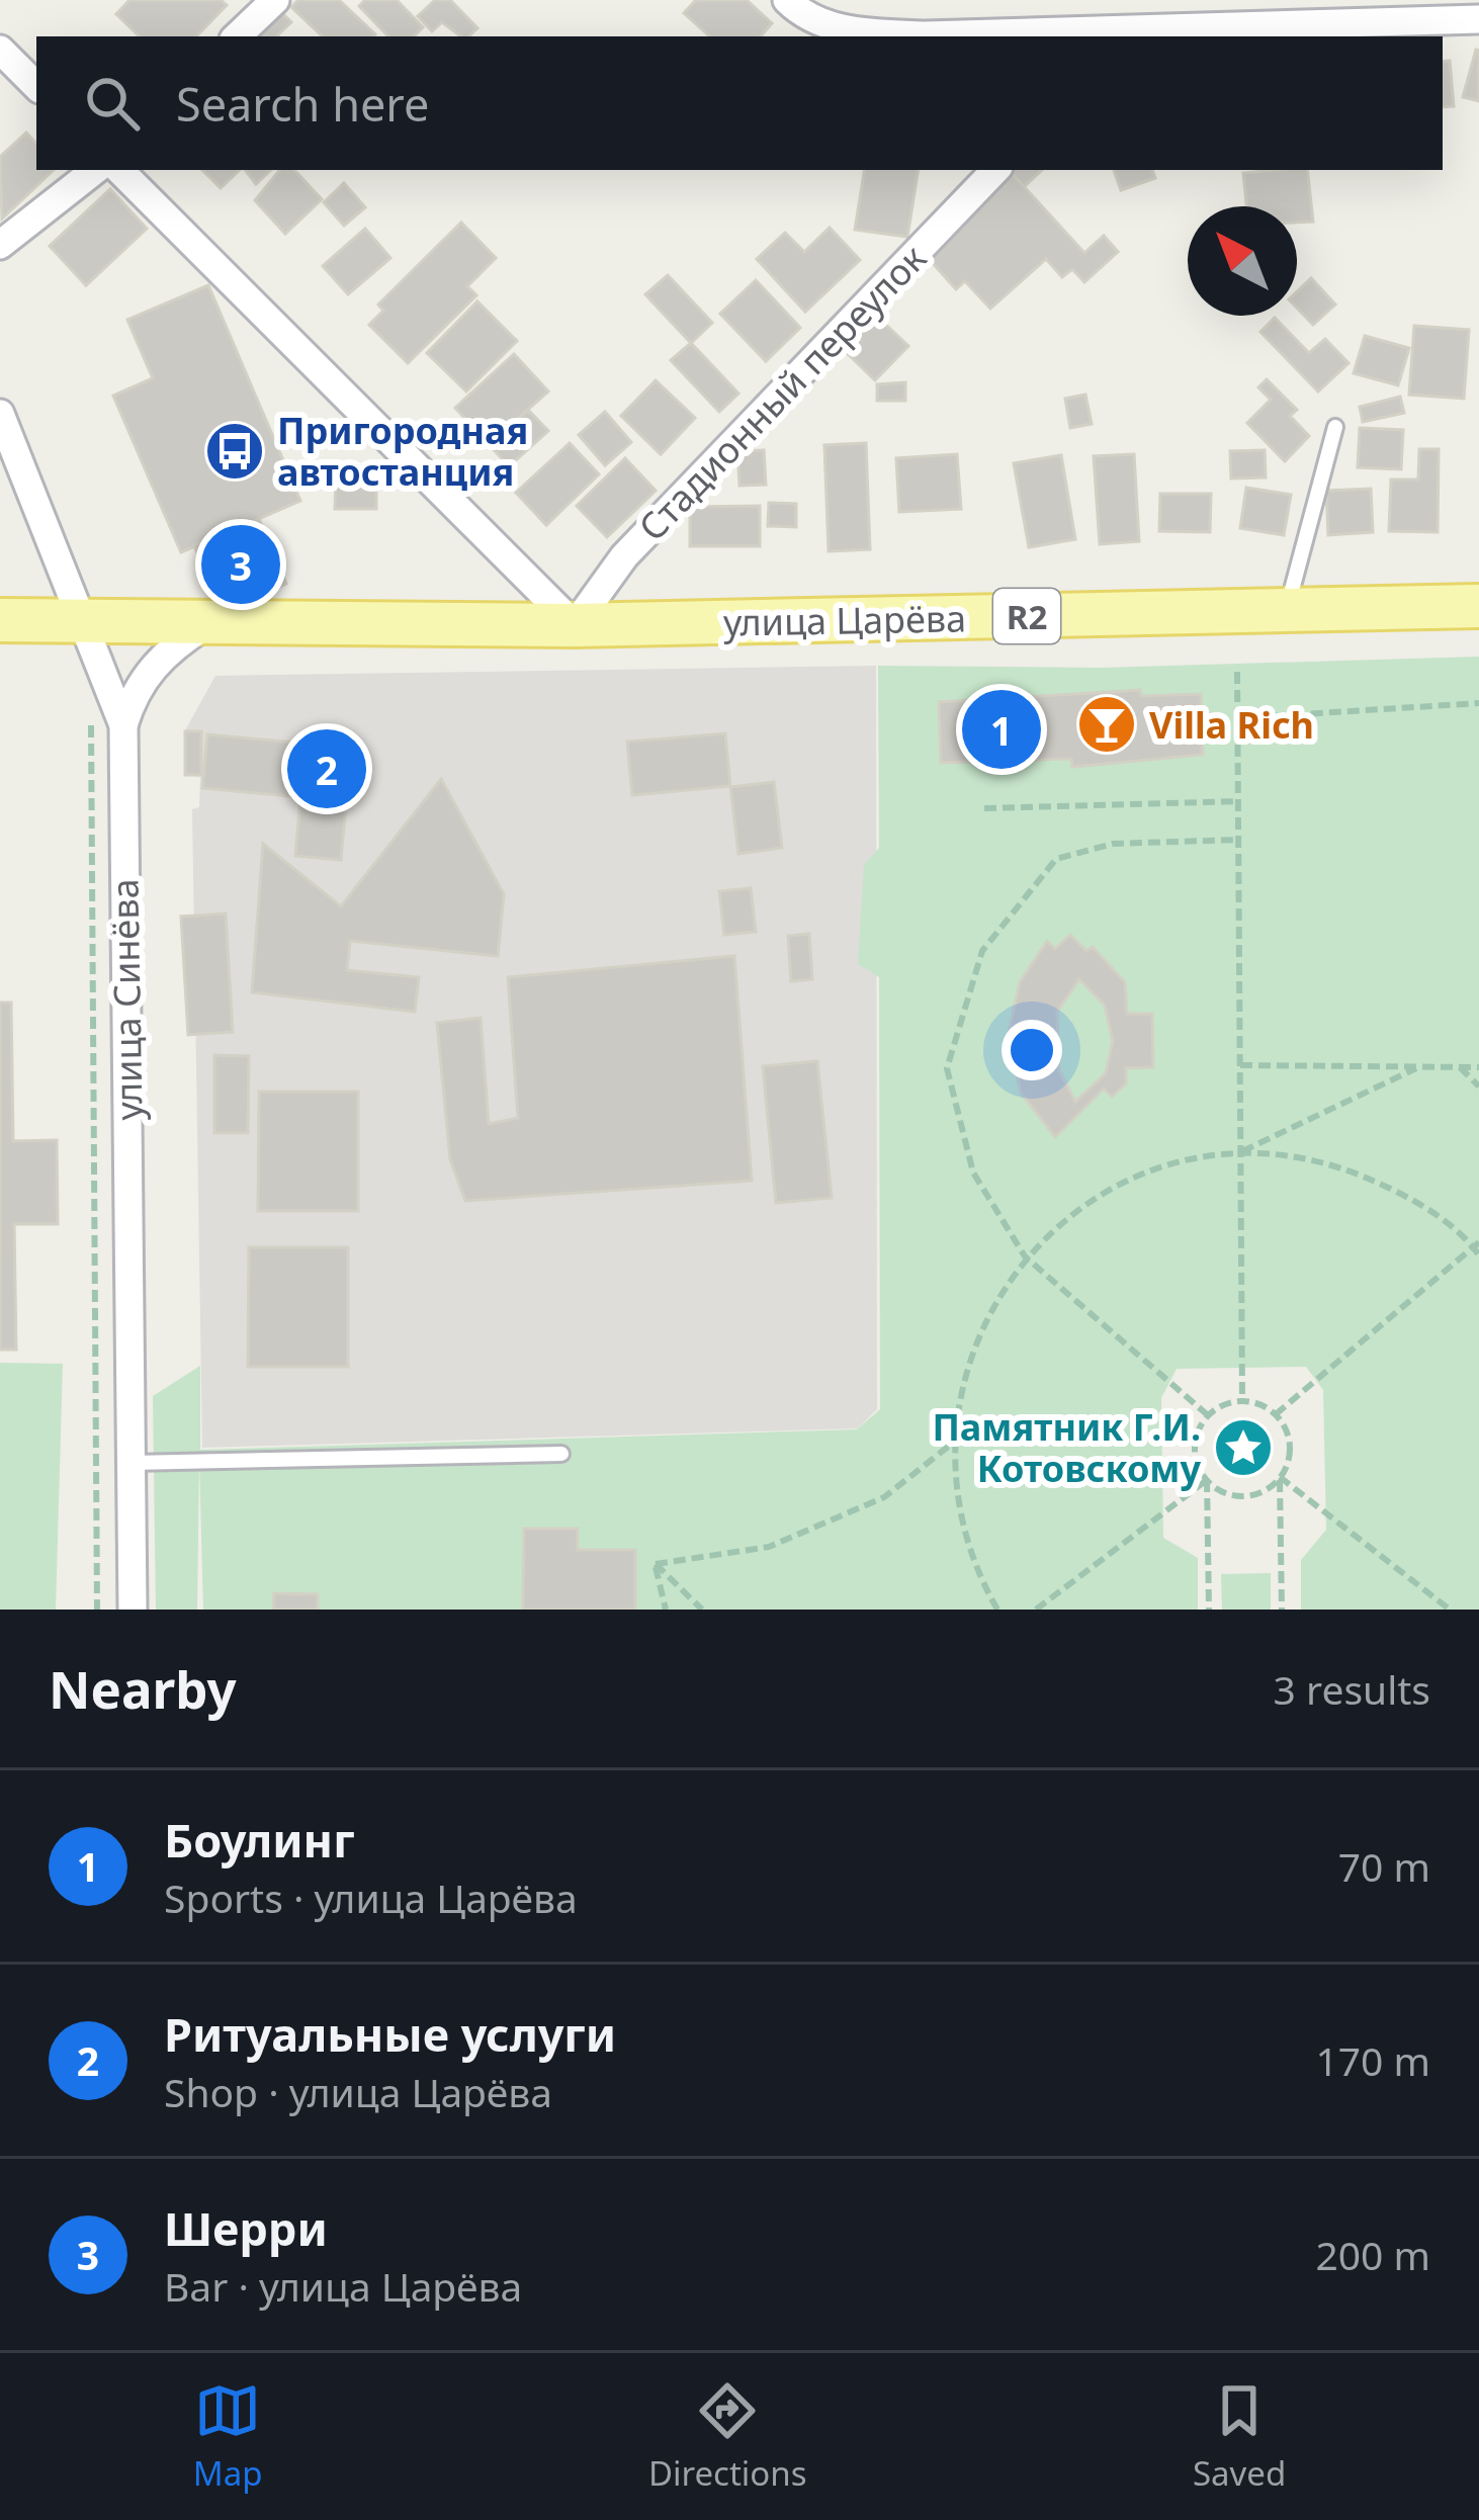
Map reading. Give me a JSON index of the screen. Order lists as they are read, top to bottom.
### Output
{
  "streets": {
    "main road": ["R2", "улица Царёва"],
    "street": ["Стадионный переулок", "улица Синёва"]
  },
  "crossings": [
    ["Стадионный переулок", "улица Царёва"],
    ["улица Царёва", "улица Синёва"]
  ],
  "places": {
    "bus stop": ["Пригородная автостанция"],
    "bar": ["Villa Rich"],
    "place": ["Памятник Г.И. Котовскому"]
  },
  "north": "top left",
  "page": {
    "search": "Search here",
    "pins": ["3", "1", "2"],
    "heading": ["Nearby", "3 results"],
    "list": [
      {
        "mark": "1",
        "name": "Боулинг",
        "note": "Sports · улица Царёва",
        "value": "70 m"
      },
      {
        "mark": "2",
        "name": "Ритуальные услуги",
        "note": "Shop · улица Царёва",
        "value": "170 m"
      },
      {
        "mark": "3",
        "name": "Шерри",
        "note": "Bar · улица Царёва",
        "value": "200 m"
      }
    ],
    "nav": ["Map", "Directions", "Saved"]
  }
}
